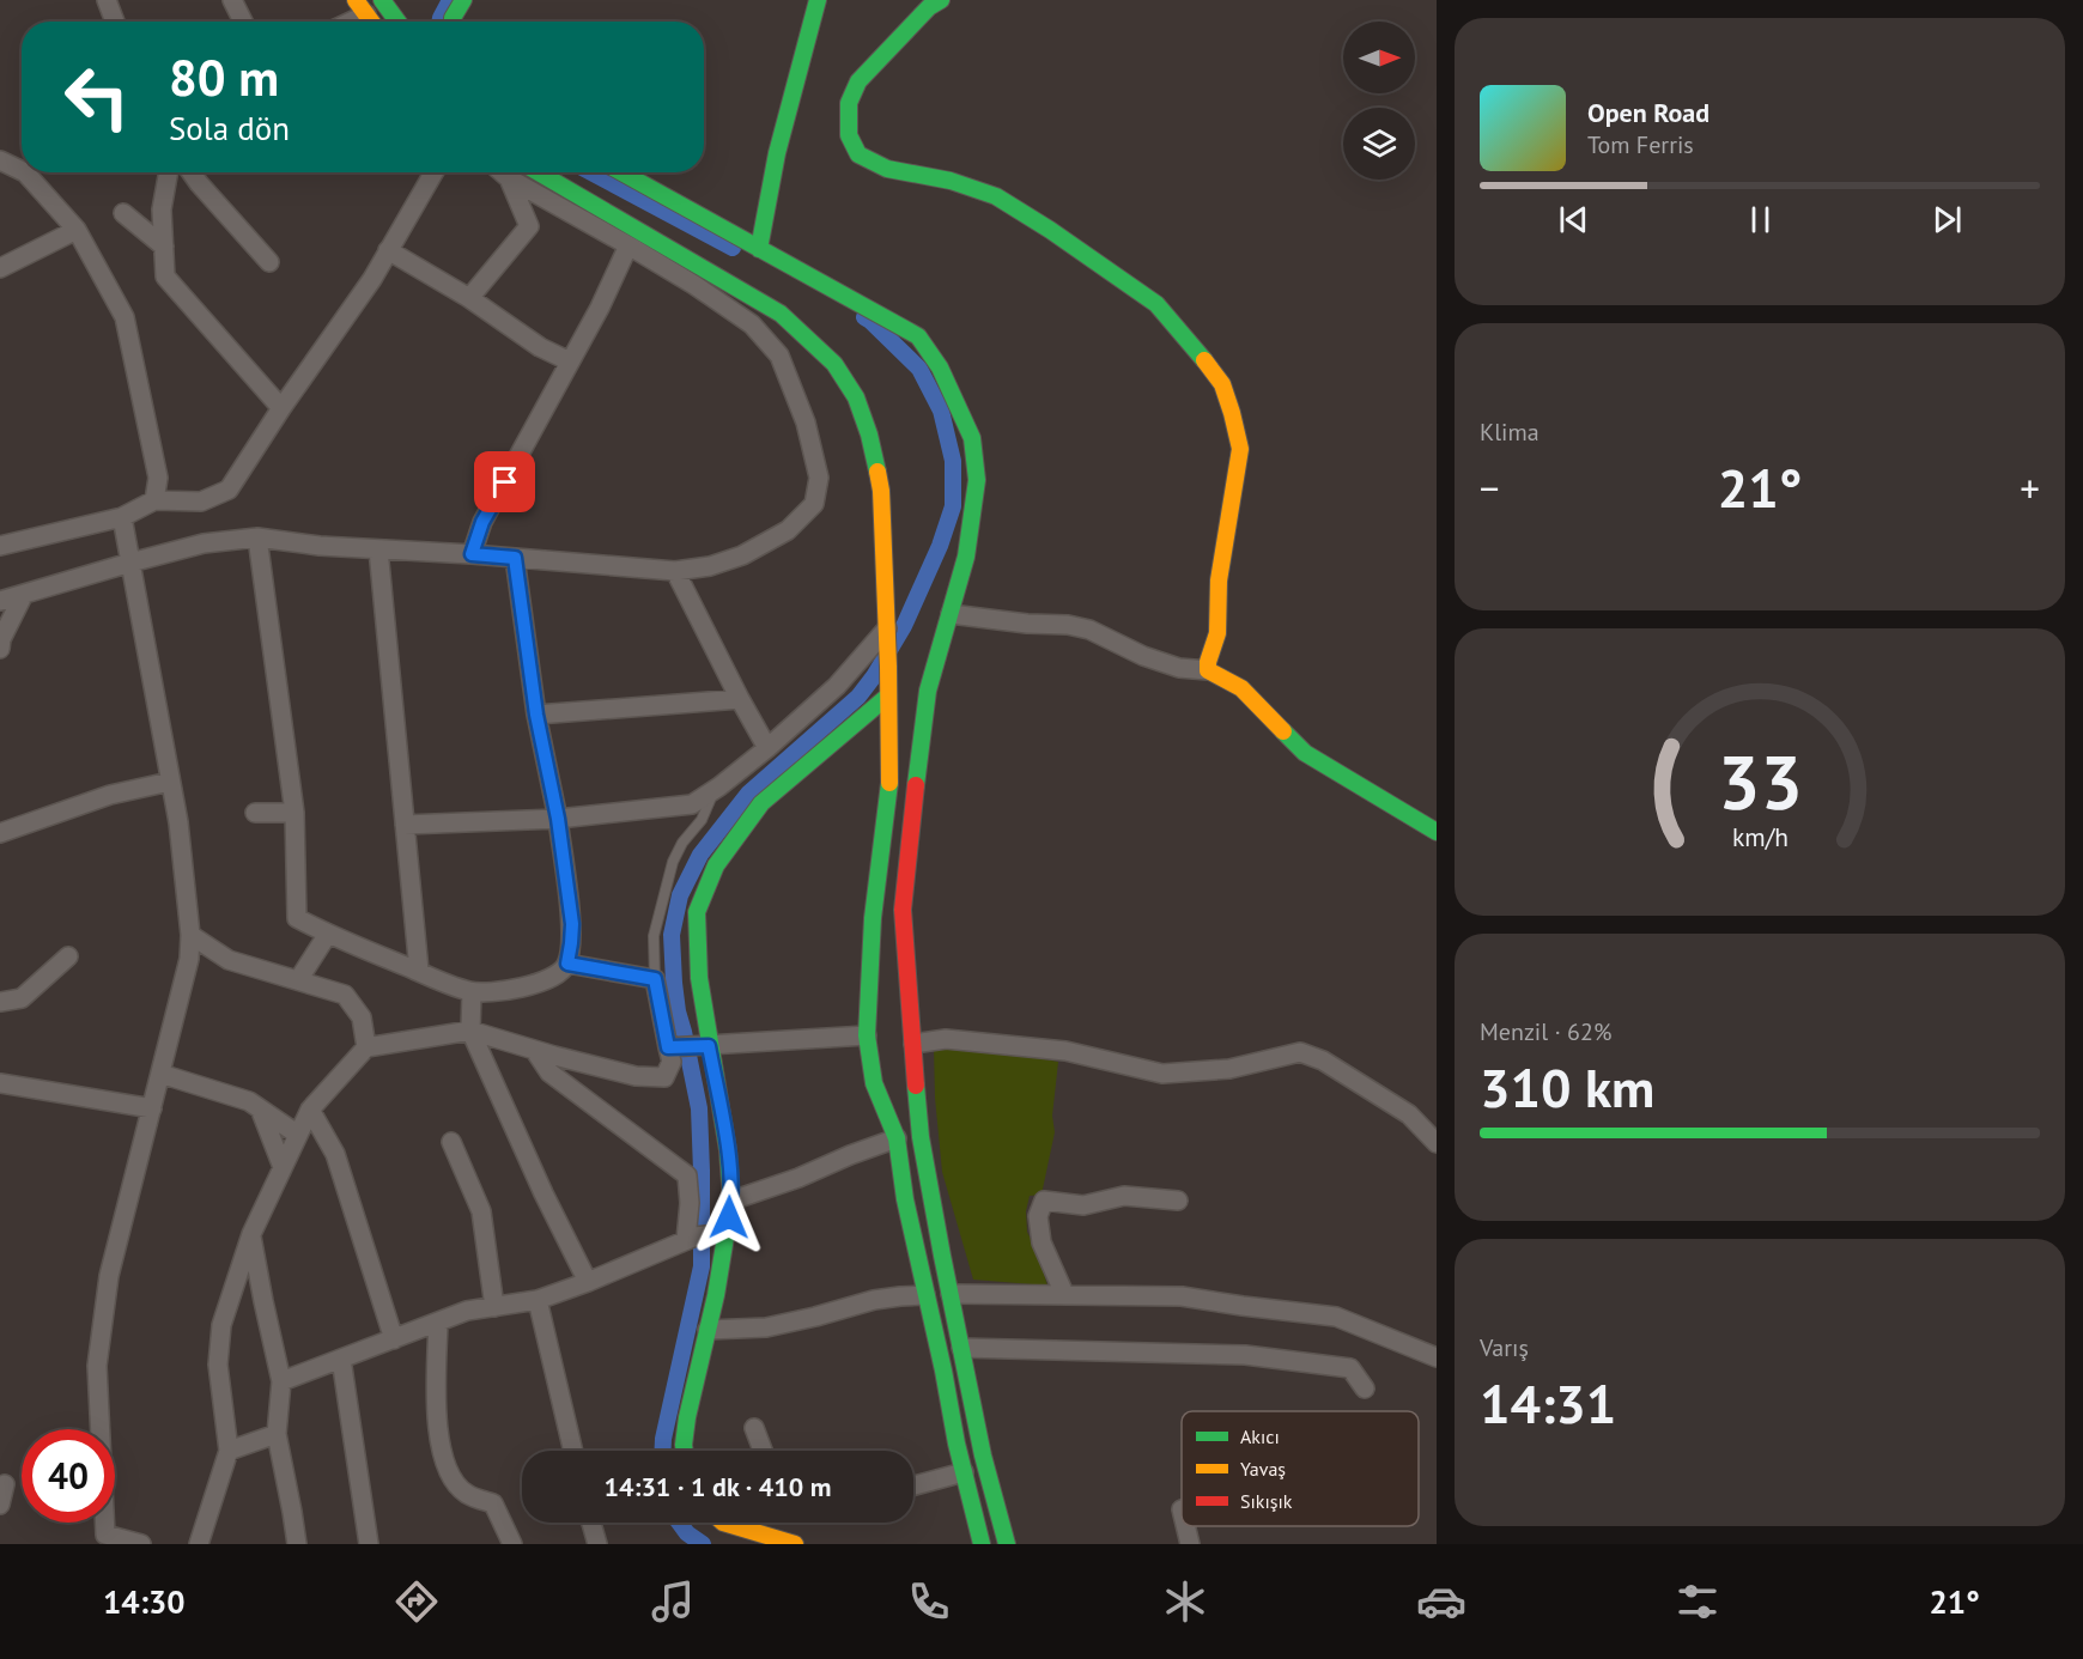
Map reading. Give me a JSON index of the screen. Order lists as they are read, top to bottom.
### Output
{
  "legend": ["Akıcı", "Yavaş", "Sıkışık"],
  "north": "right",
  "page": {
    "turn": ["80 m", "Sola dön"],
    "song": ["Open Road", "Tom Ferris"],
    "tile": [
      "Klima",
      ["Menzil · 62%", "310 km"],
      ["Varış", "14:31"]
    ],
    "heat": ["−", "21°", "+"],
    "limit": "40",
    "trip": "14:31 · 1 dk · 410 m",
    "tabs": ["14:30", "21°"],
    "gauge": ["33", "km/h"]
  }
}
